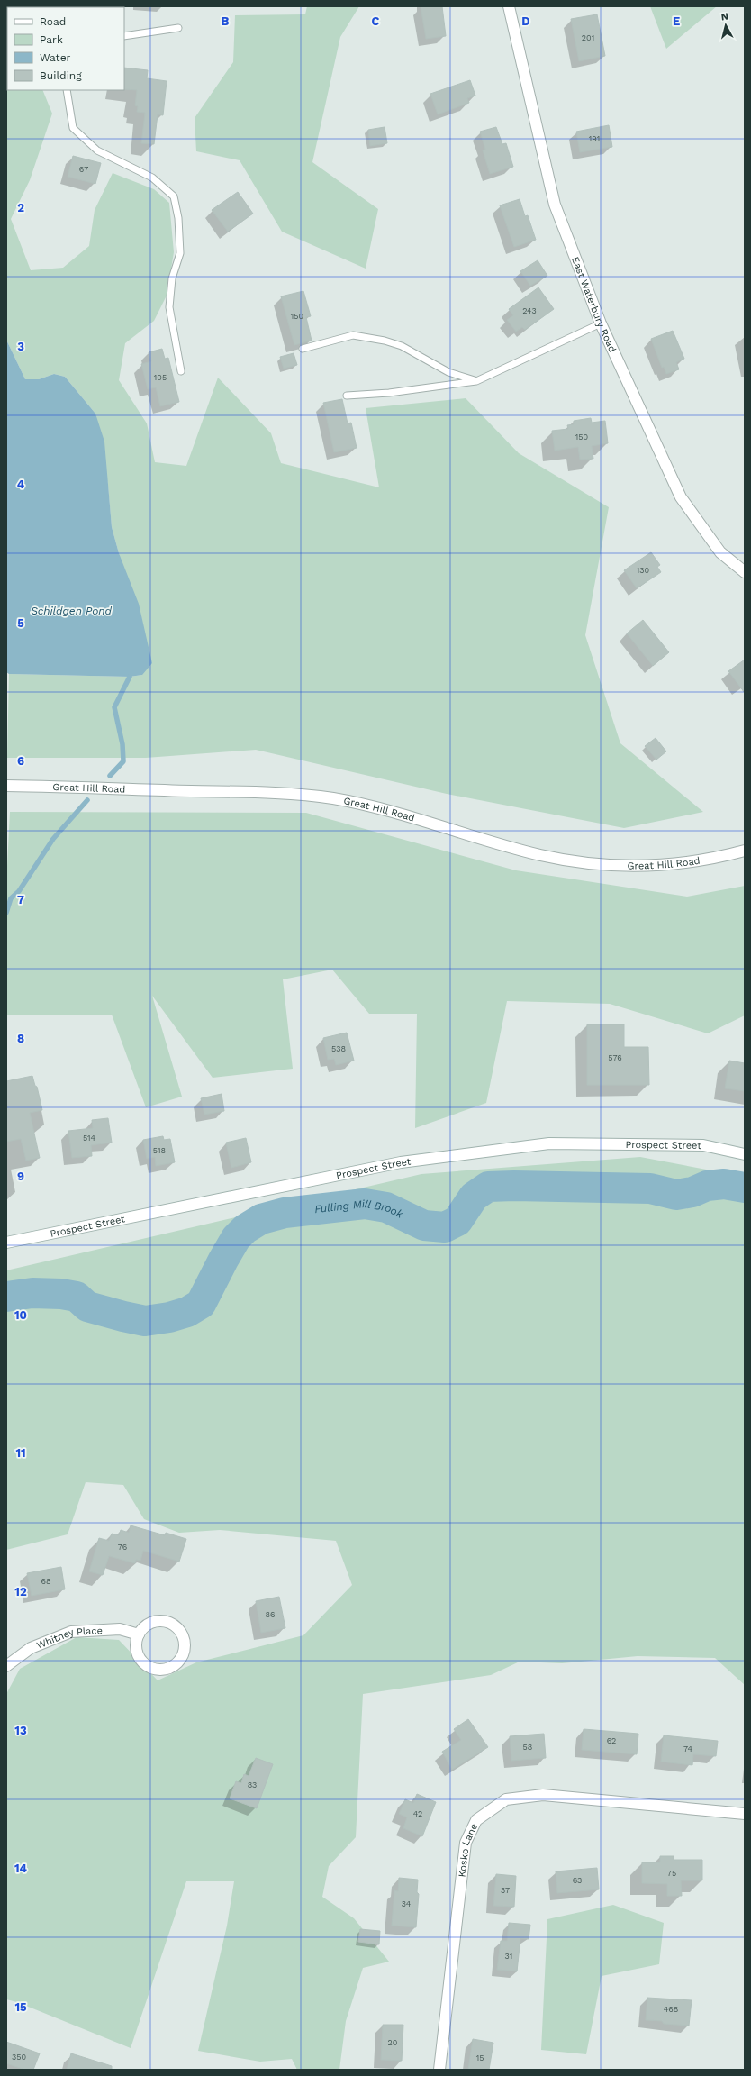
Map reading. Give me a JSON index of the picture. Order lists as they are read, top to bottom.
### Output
{
  "streets": {
    "street": [
      "East Waterbury Road",
      "Great Hill Road",
      "Prospect Street",
      "Whitney Place",
      "Kosko Lane"
    ]
  },
  "water": ["Schildgen Pond", "Fulling Mill Brook"],
  "house_numbers": [
    "201",
    "191",
    "67",
    "243",
    "150",
    "105",
    "150",
    "130",
    "538",
    "576",
    "514",
    "518",
    "76",
    "68",
    "86",
    "62",
    "58",
    "74",
    "83",
    "42",
    "75",
    "63",
    "37",
    "34",
    "31",
    "468",
    "20",
    "350",
    "15"
  ],
  "legend": [
    "Road",
    "Park",
    "Water",
    "Building"
  ],
  "north": "top",
  "grid": {
    "columns": [
      "B",
      "C",
      "D",
      "E"
    ],
    "rows": [
      "2",
      "3",
      "4",
      "5",
      "6",
      "7",
      "8",
      "9",
      "10",
      "11",
      "12",
      "13",
      "14",
      "15"
    ]
  }
}
